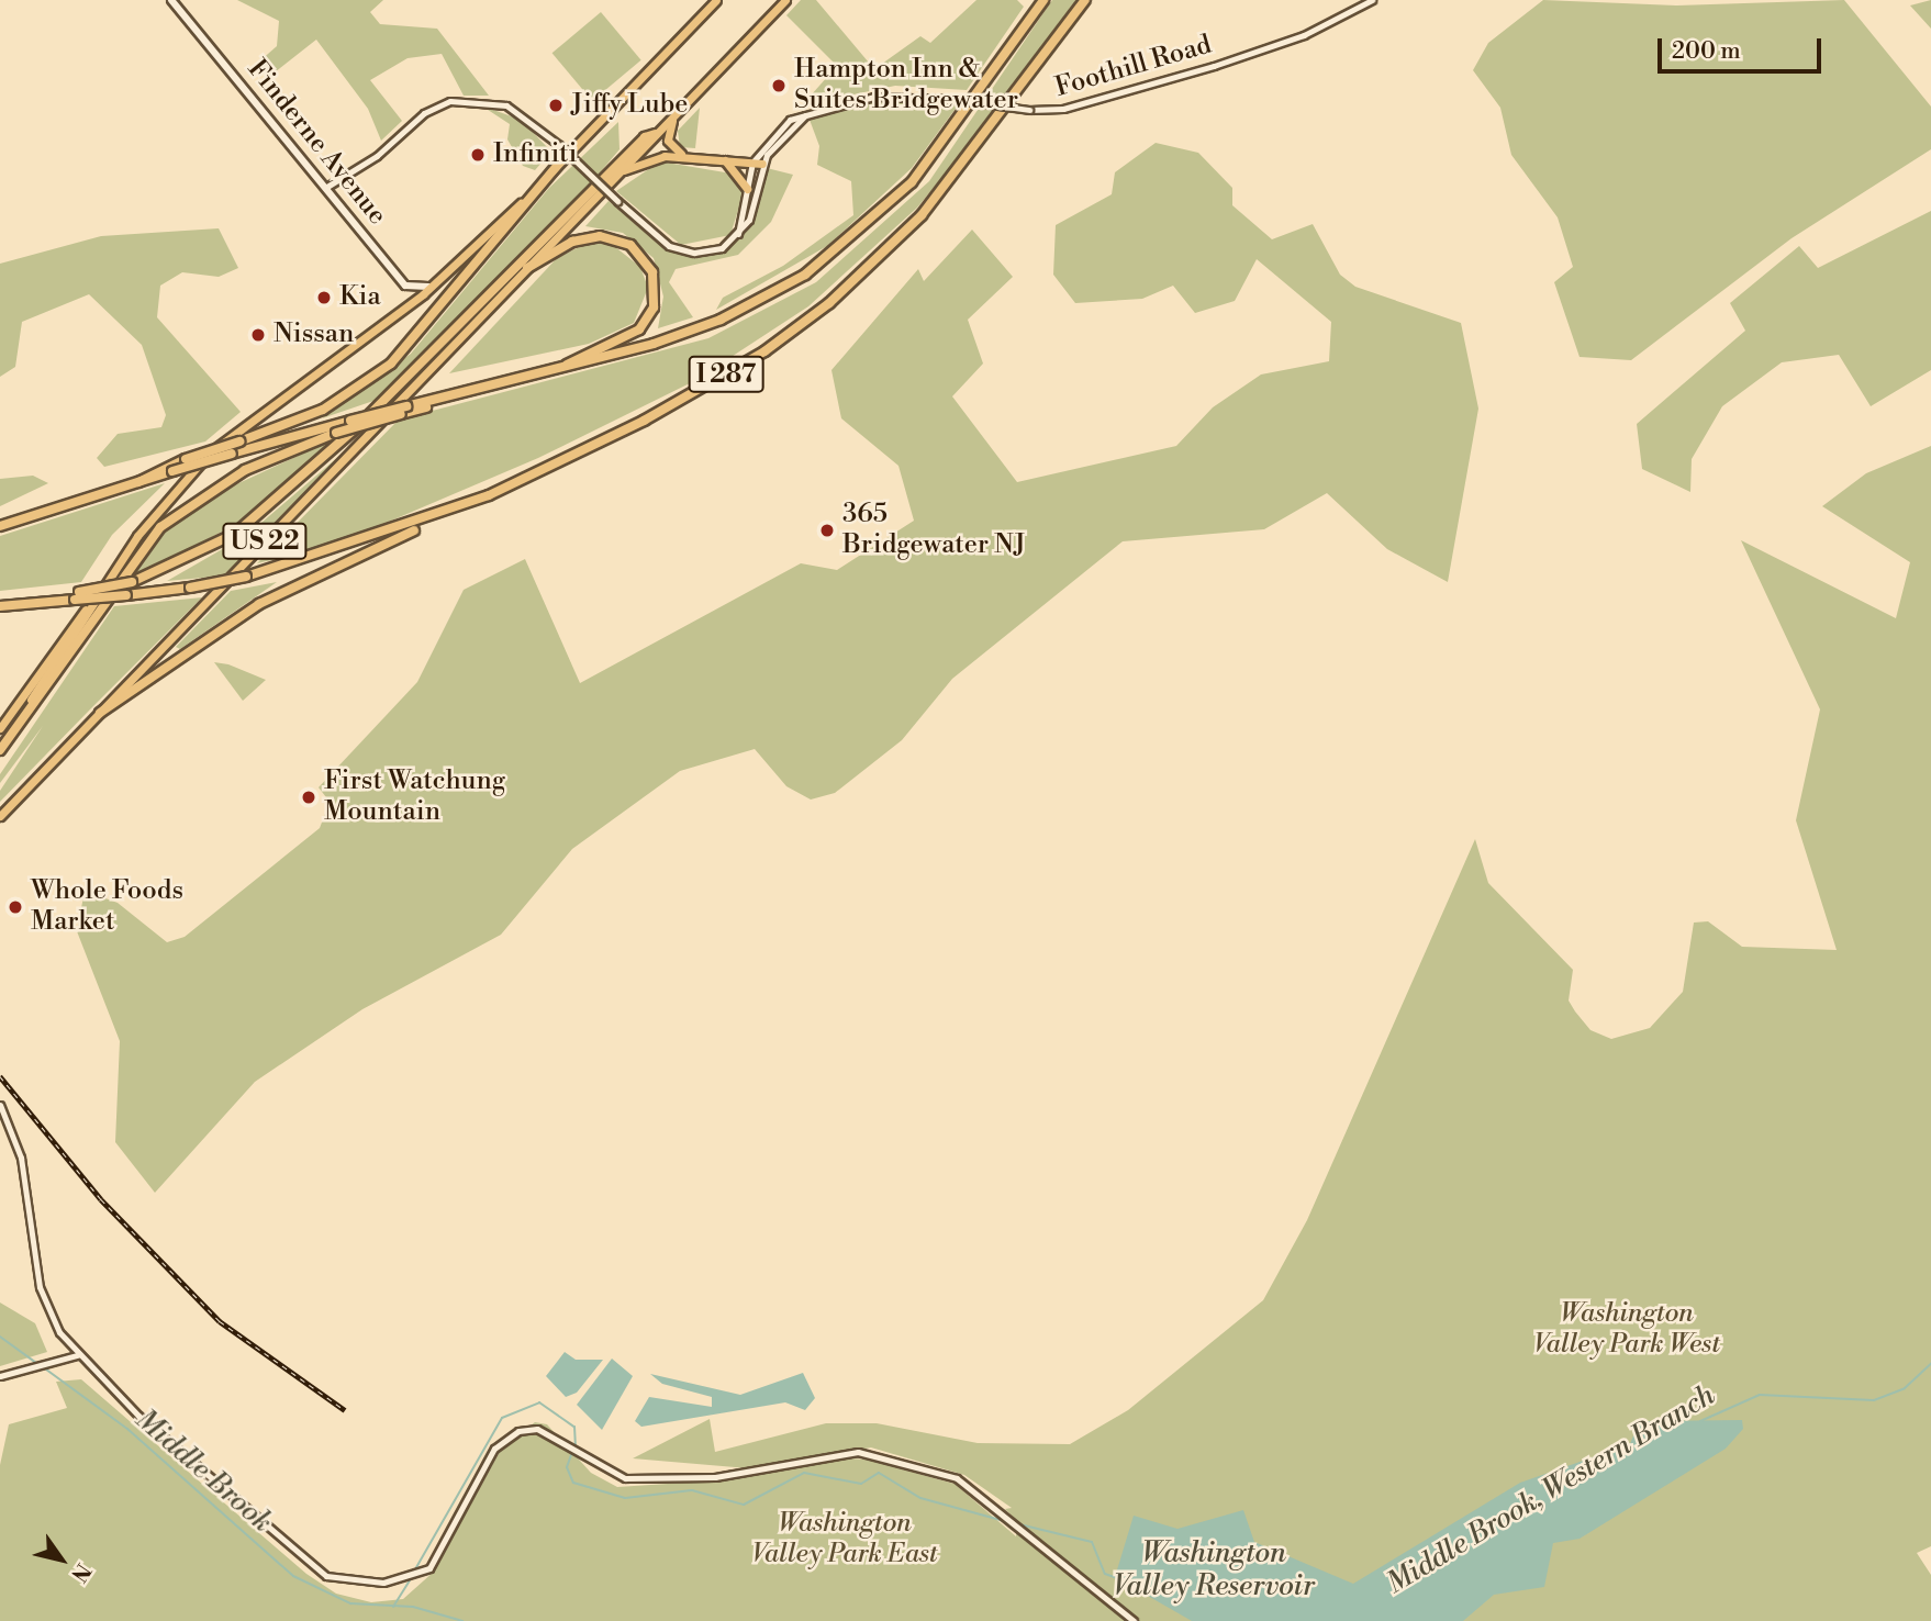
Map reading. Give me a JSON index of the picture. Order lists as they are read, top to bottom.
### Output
{
  "streets": {
    "highway": ["I 287", "US 22"],
    "main road": ["Finderne Avenue"],
    "street": ["Foothill Road"]
  },
  "water": ["Middle Brook", "Middle Brook, Western Branch", "Washington Valley Reservoir"],
  "parks": ["Washington Valley Park West", "Washington Valley Park East"],
  "places": [
    "Hampton Inn & Suites Bridgewater",
    "Jiffy Lube",
    "Infiniti",
    "Kia",
    "Nissan",
    "365 Bridgewater NJ",
    "First Watchung Mountain",
    "Whole Foods Market"
  ],
  "scale_bar": "200 m",
  "north": "bottom right"
}
